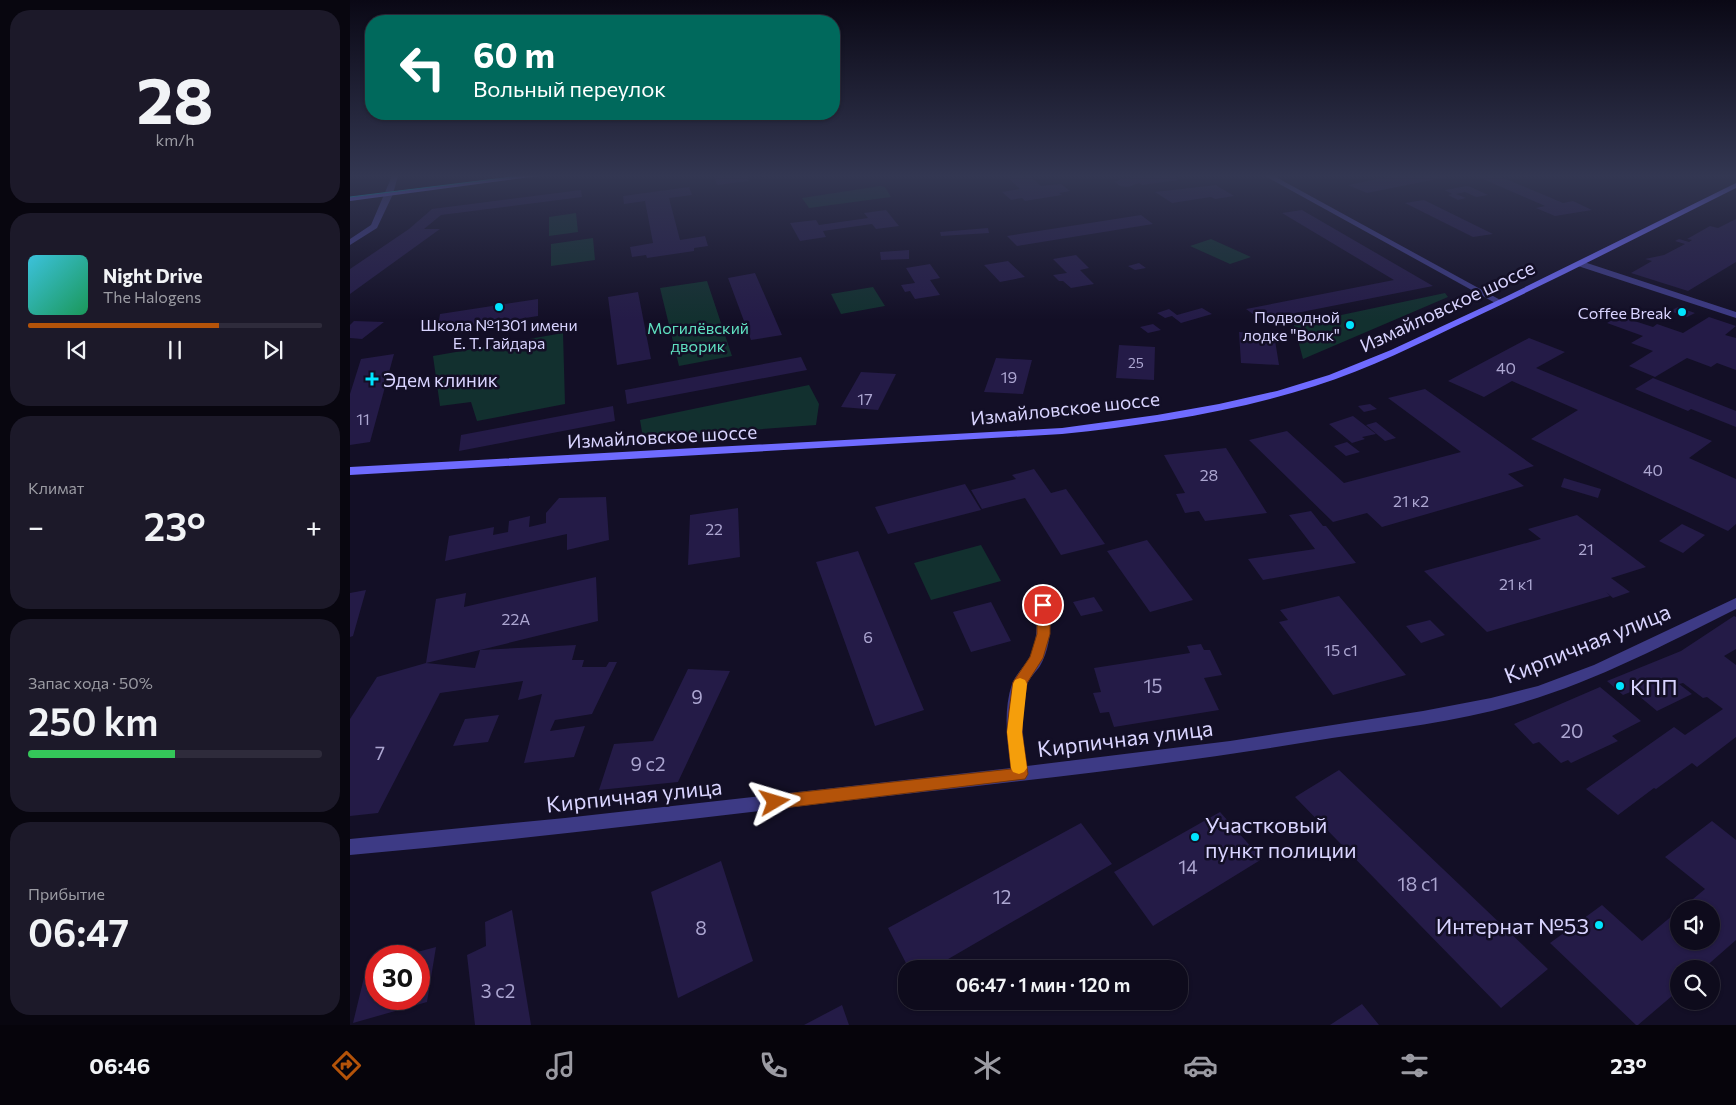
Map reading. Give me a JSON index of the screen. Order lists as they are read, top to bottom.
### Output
{
  "streets": {
    "main road": ["Измайловское шоссе"],
    "street": ["Кирпичная улица"]
  },
  "parks": ["Могилёвский дворик"],
  "places": {
    "other": [
      "Школа №1301 имени Е. Т. Гайдара",
      "Coffee Break",
      "Подводной лодке \"Волк\"",
      "КПП",
      "Участковый пункт полиции",
      "Интернат №53"
    ],
    "health": ["Эдем клиник"]
  },
  "house_numbers": [
    "25",
    "40",
    "19",
    "17",
    "11",
    "40",
    "28",
    "21 к2",
    "22",
    "21",
    "21 к1",
    "22А",
    "6",
    "15 с1",
    "15",
    "9",
    "20",
    "7",
    "9 с2",
    "14",
    "18 с1",
    "12",
    "8",
    "3 с2"
  ],
  "page": {
    "tile": [
      ["28", "km/h"],
      "Климат",
      ["Запас хода · 50%", "250 km"],
      ["Прибытие", "06:47"]
    ],
    "turn": ["60 m", "Вольный переулок"],
    "song": ["Night Drive", "The Halogens"],
    "heat": ["−", "23°", "+"],
    "limit": "30",
    "trip": "06:47 · 1 мин · 120 m",
    "tabs": ["06:46", "23°"]
  }
}
